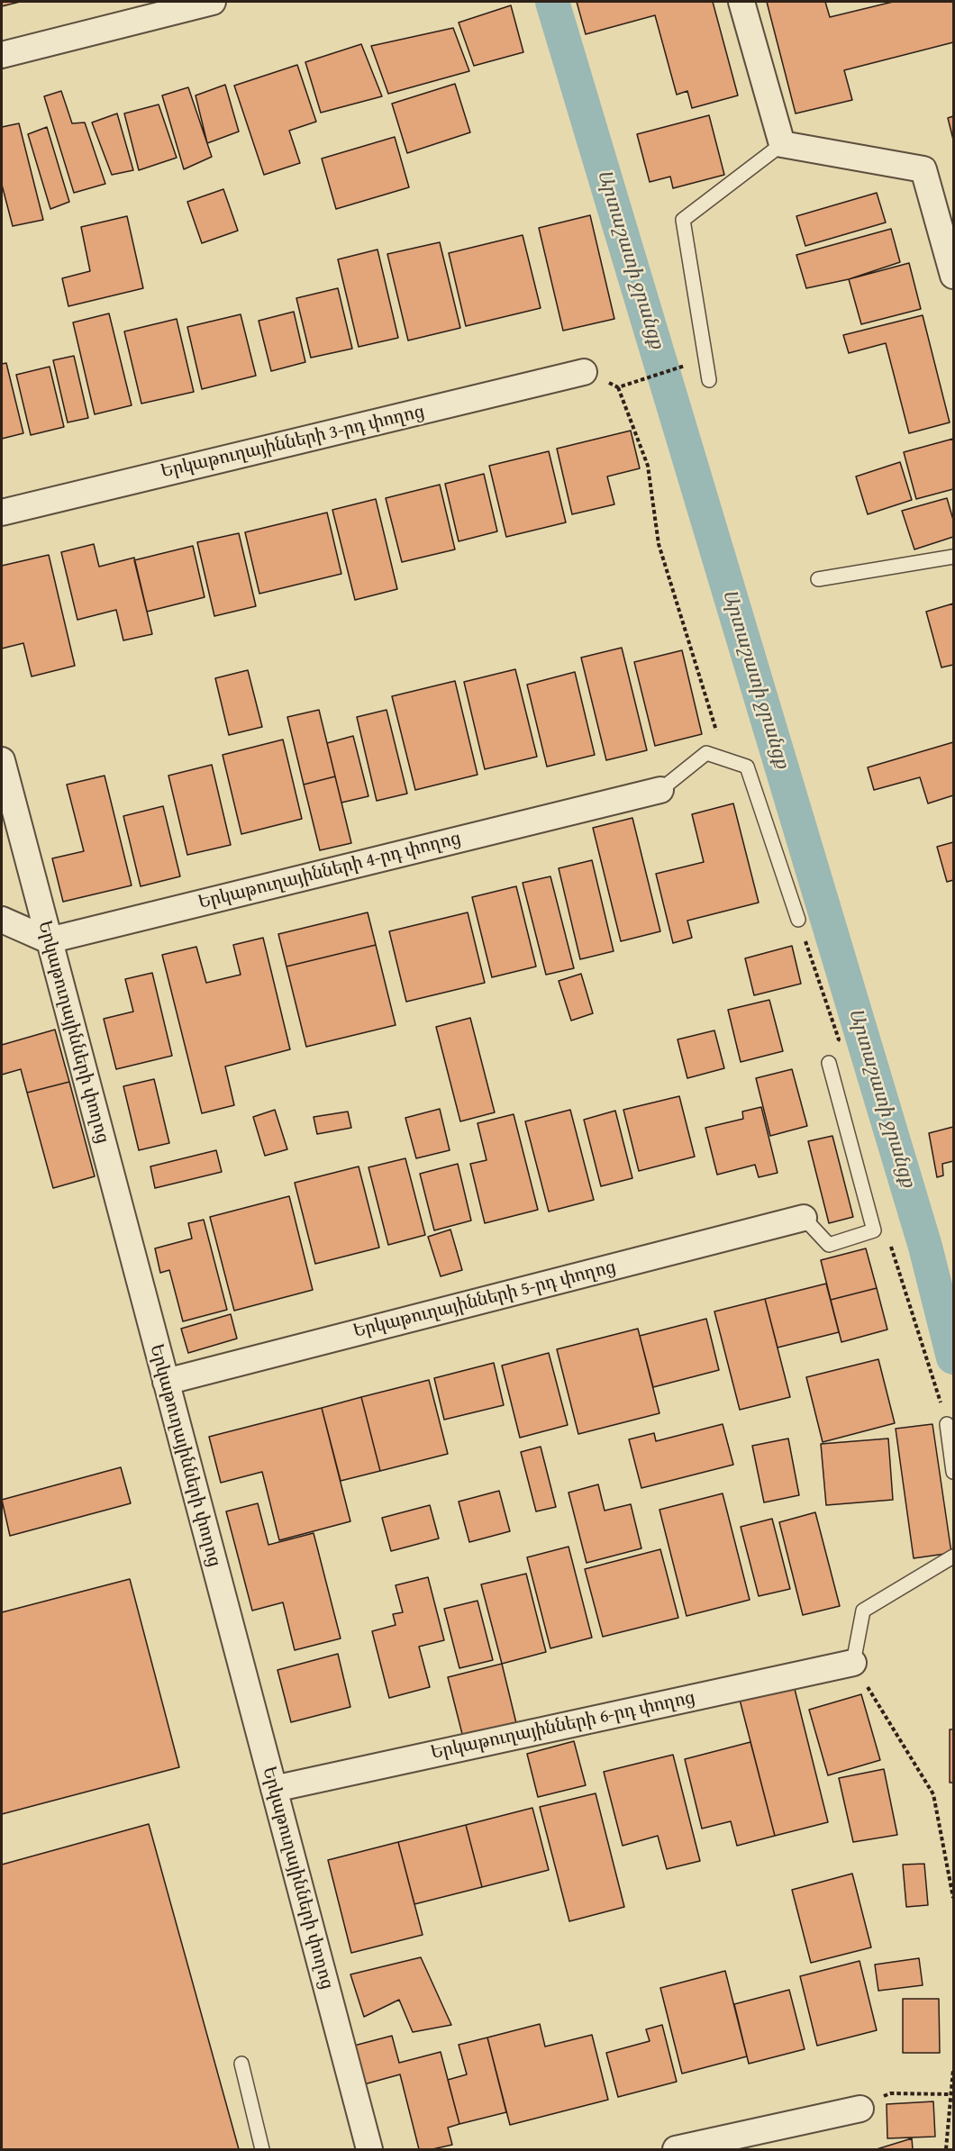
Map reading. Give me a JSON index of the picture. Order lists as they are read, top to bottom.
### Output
{
  "streets": {
    "street": [
      "Երկաթուղայինների 3-րդ փողոց",
      "Երկաթուղայինների 4-րդ փողոց",
      "Երկաթուղայինների փողոց",
      "Երկաթուղայինների 5-րդ փողոց",
      "Երկաթուղայինների 6-րդ փողոց"
    ]
  },
  "crossings": [
    ["Երկաթուղայինների 4-րդ փողոց", "Երկաթուղայինների փողոց"],
    ["Երկաթուղայինների փողոց", "Երկաթուղայինների 5-րդ փողոց"],
    ["Երկաթուղայինների փողոց", "Երկաթուղայինների 6-րդ փողոց"]
  ],
  "water": ["Արտաշատի ջրանցք"]
}
